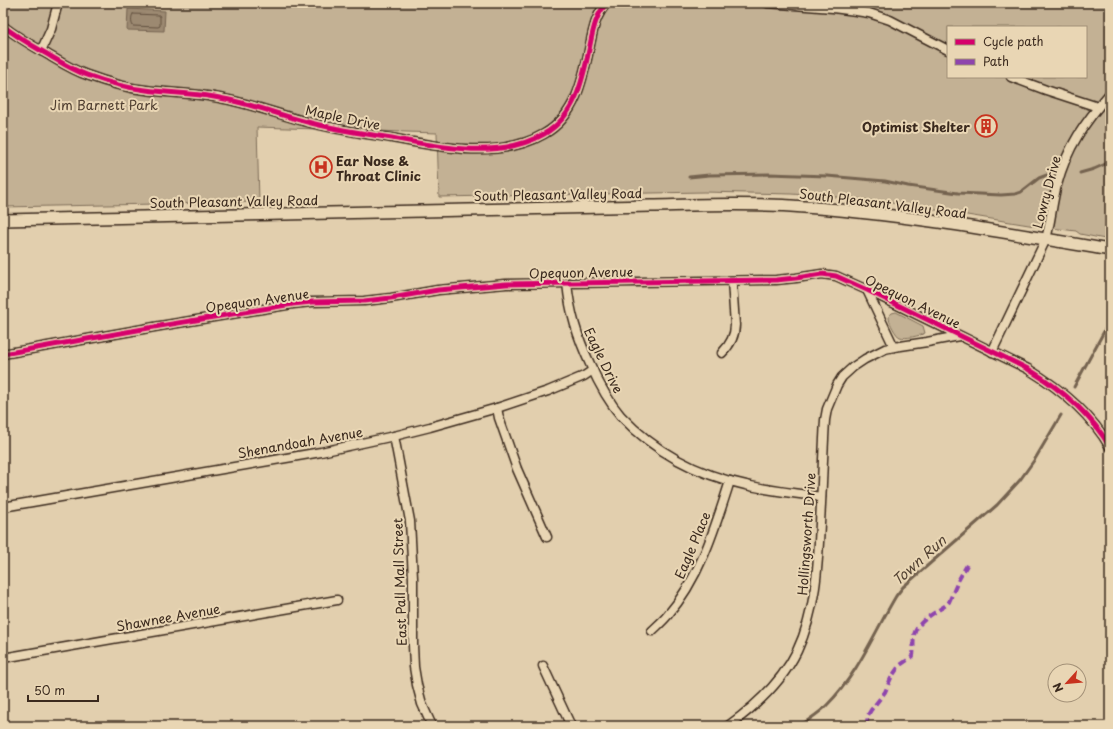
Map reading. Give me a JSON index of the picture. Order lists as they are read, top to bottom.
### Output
{
  "streets": {
    "main road": ["South Pleasant Valley Road"],
    "street": [
      "Maple Drive",
      "Lowry Drive",
      "Opequon Avenue",
      "Eagle Drive",
      "Shenandoah Avenue",
      "Hollingsworth Drive",
      "Eagle Place",
      "East Pall Mall Street",
      "Shawnee Avenue"
    ]
  },
  "crossings": [
    ["Lowry Drive", "South Pleasant Valley Road"],
    ["Opequon Avenue", "Eagle Drive"],
    ["Opequon Avenue", "Hollingsworth Drive"],
    ["Eagle Drive", "Shenandoah Avenue"],
    ["Eagle Drive", "Hollingsworth Drive"],
    ["Eagle Drive", "Eagle Place"],
    ["Shenandoah Avenue", "East Pall Mall Street"]
  ],
  "water": ["Town Run"],
  "parks": ["Jim Barnett Park"],
  "places": {
    "building": ["Optimist Shelter"],
    "hospital": ["Ear Nose & Throat Clinic"]
  },
  "legend": ["Cycle path", "Path"],
  "scale_bar": "50 m",
  "north": "bottom left"
}
